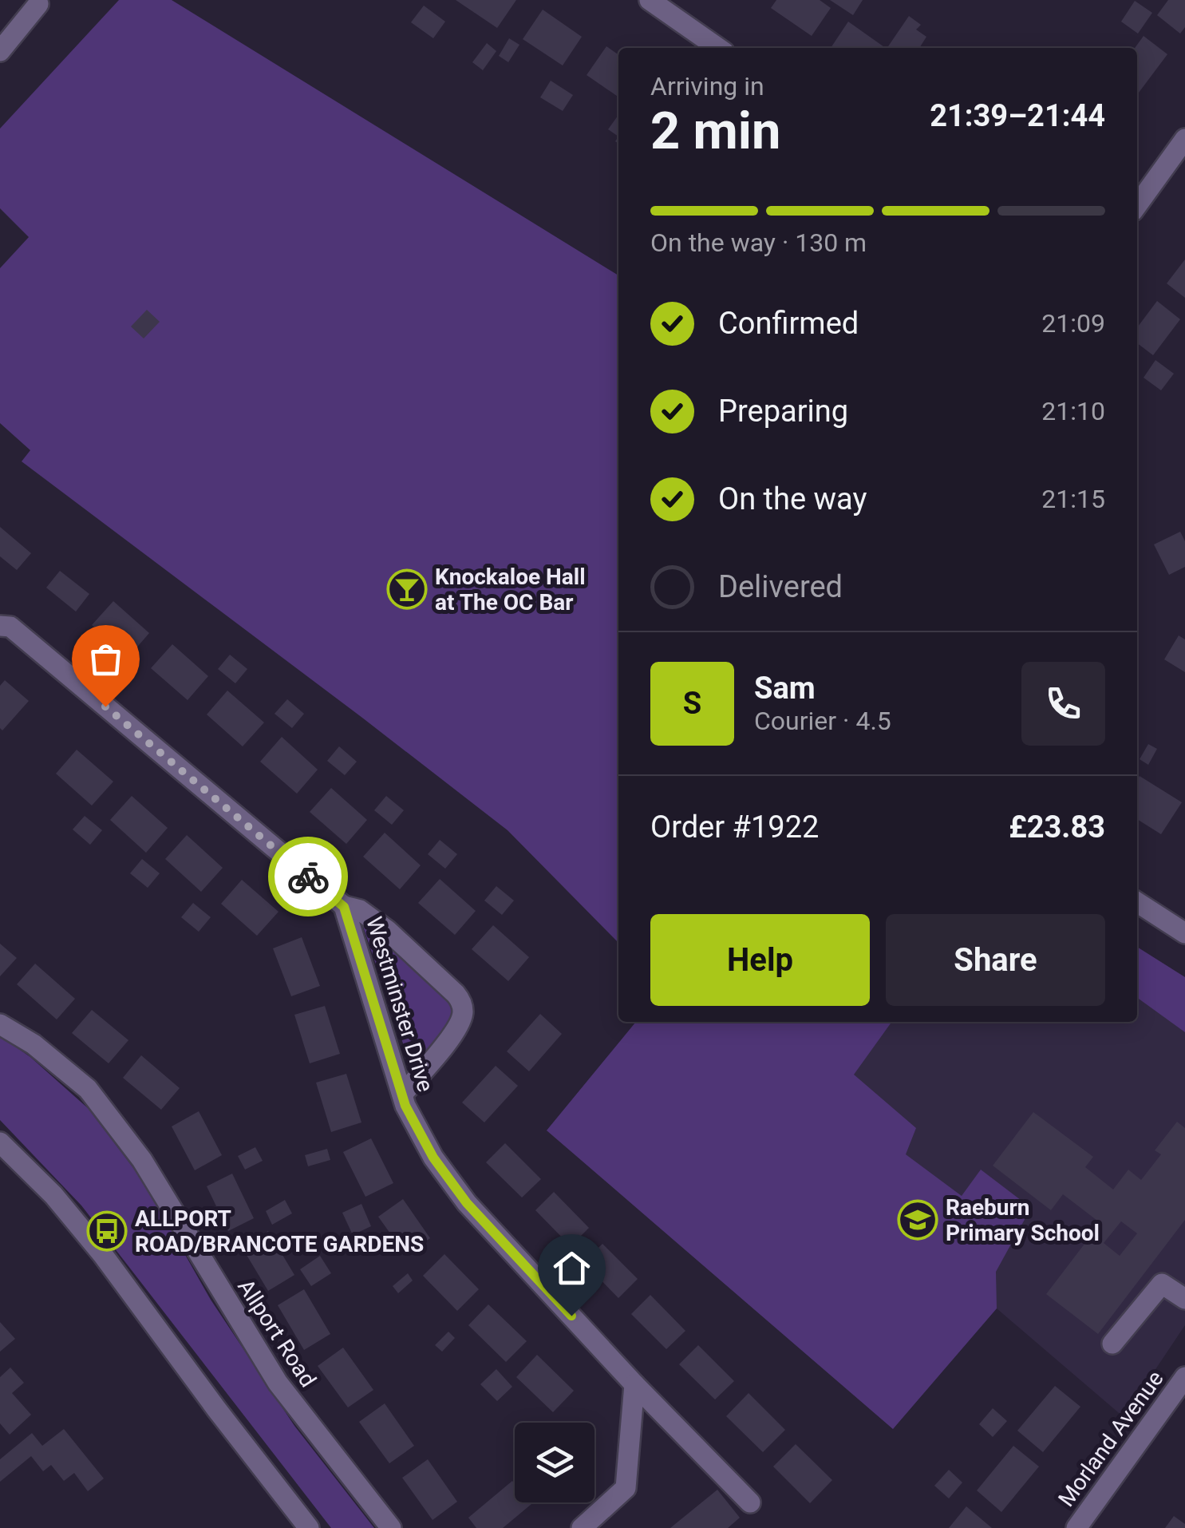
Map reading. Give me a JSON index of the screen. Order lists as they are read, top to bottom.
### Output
{
  "streets": {
    "street": ["Westminster Drive", "Allport Road", "Morland Avenue"]
  },
  "places": {
    "bar": ["Knockaloe Hall at The OC Bar"],
    "school or university": ["Raeburn Primary School"],
    "bus stop": ["ALLPORT ROAD/BRANCOTE GARDENS"]
  },
  "page": {
    "heading": ["2 min", "Arriving in", "21:39–21:44"],
    "panel": [
      "Sam",
      "Courier · 4.5",
      "Order #1922",
      "£23.83"
    ],
    "bar": "On the way · 130 m",
    "list": [
      ["Confirmed", "21:09"],
      ["Preparing", "21:10"],
      ["On the way", "21:15"],
      "Delivered"
    ],
    "round": "S",
    "buttons": ["Help", "Share"]
  }
}
